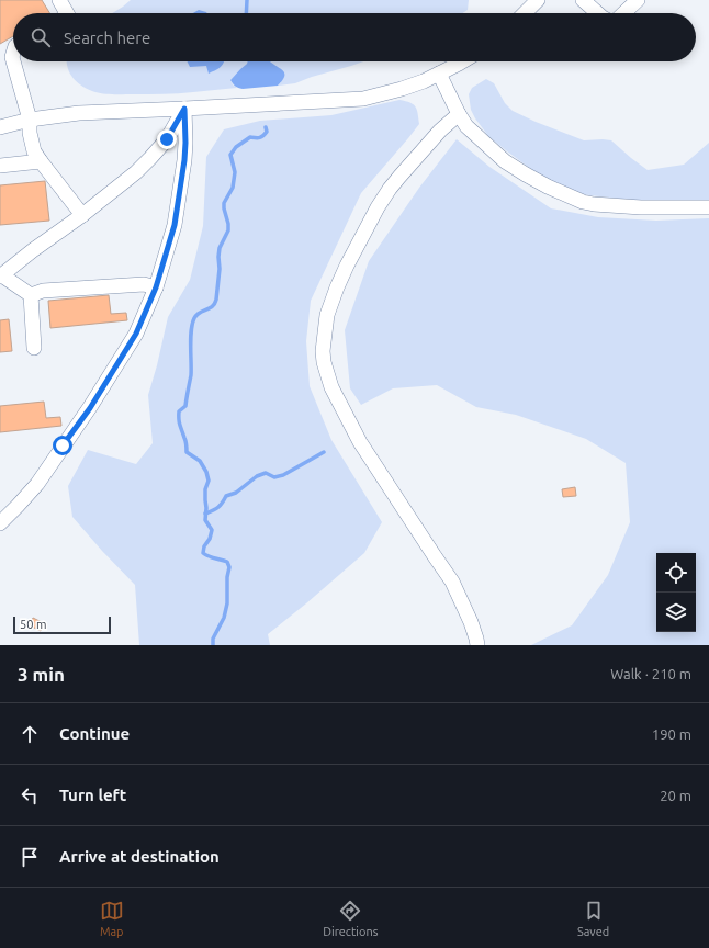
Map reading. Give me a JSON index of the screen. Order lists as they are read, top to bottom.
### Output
{
  "scale_bar": "50 m",
  "page": {
    "search": "Search here",
    "scale": "50 m",
    "heading": ["3 min", "Walk · 210 m"],
    "list": [
      ["Continue", "190 m"],
      ["Turn left", "20 m"],
      "Arrive at destination"
    ],
    "nav": ["Map", "Directions", "Saved"]
  }
}
